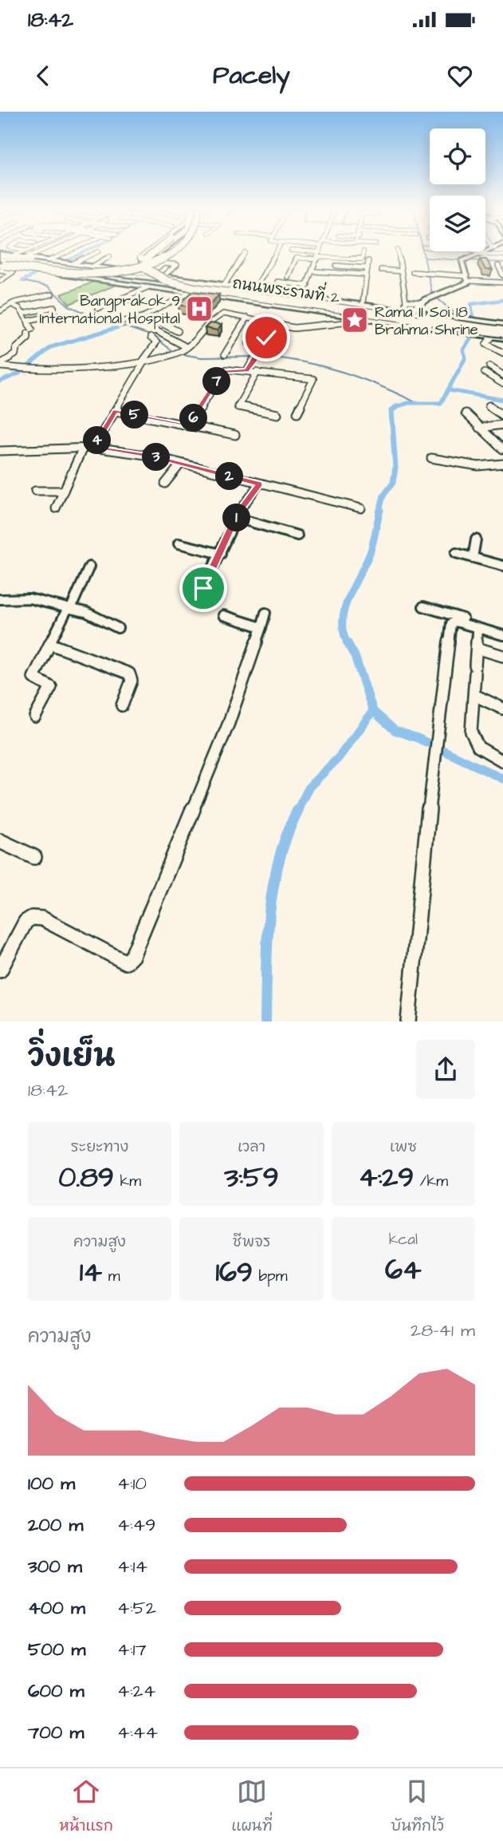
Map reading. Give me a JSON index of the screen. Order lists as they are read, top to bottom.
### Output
{
  "streets": {
    "highway": ["ถนนพระรามที่ 2"]
  },
  "places": {
    "hospital": ["Bangprakok 9 International Hospital"],
    "place": ["Rama II Soi 18 Brahma Shrine"]
  },
  "page": {
    "status": "18:42",
    "header": "Pacely",
    "pins": [
      "7",
      "5",
      "6",
      "4",
      "3",
      "2",
      "1"
    ],
    "heading": ["วิ่งเย็น", "18:42"],
    "stats": [
      ["ระยะทาง", "0.89 km"],
      ["เวลา", "3:59"],
      ["เพซ", "4:29 /km"],
      ["ความสูง", "14 m"],
      ["ชีพจร", "169 bpm"],
      ["kcal", "64"]
    ],
    "chart": ["ความสูง", "28–41 m"],
    "list": [
      {
        "name": "100 m",
        "note": "4:10"
      },
      {
        "name": "200 m",
        "note": "4:49"
      },
      {
        "name": "300 m",
        "note": "4:14"
      },
      {
        "name": "400 m",
        "note": "4:52"
      },
      {
        "name": "500 m",
        "note": "4:17"
      },
      {
        "name": "600 m",
        "note": "4:24"
      },
      {
        "name": "700 m",
        "note": "4:44"
      }
    ],
    "tabs": ["หน้าแรก", "แผนที่", "บันทึกไว้"]
  }
}
